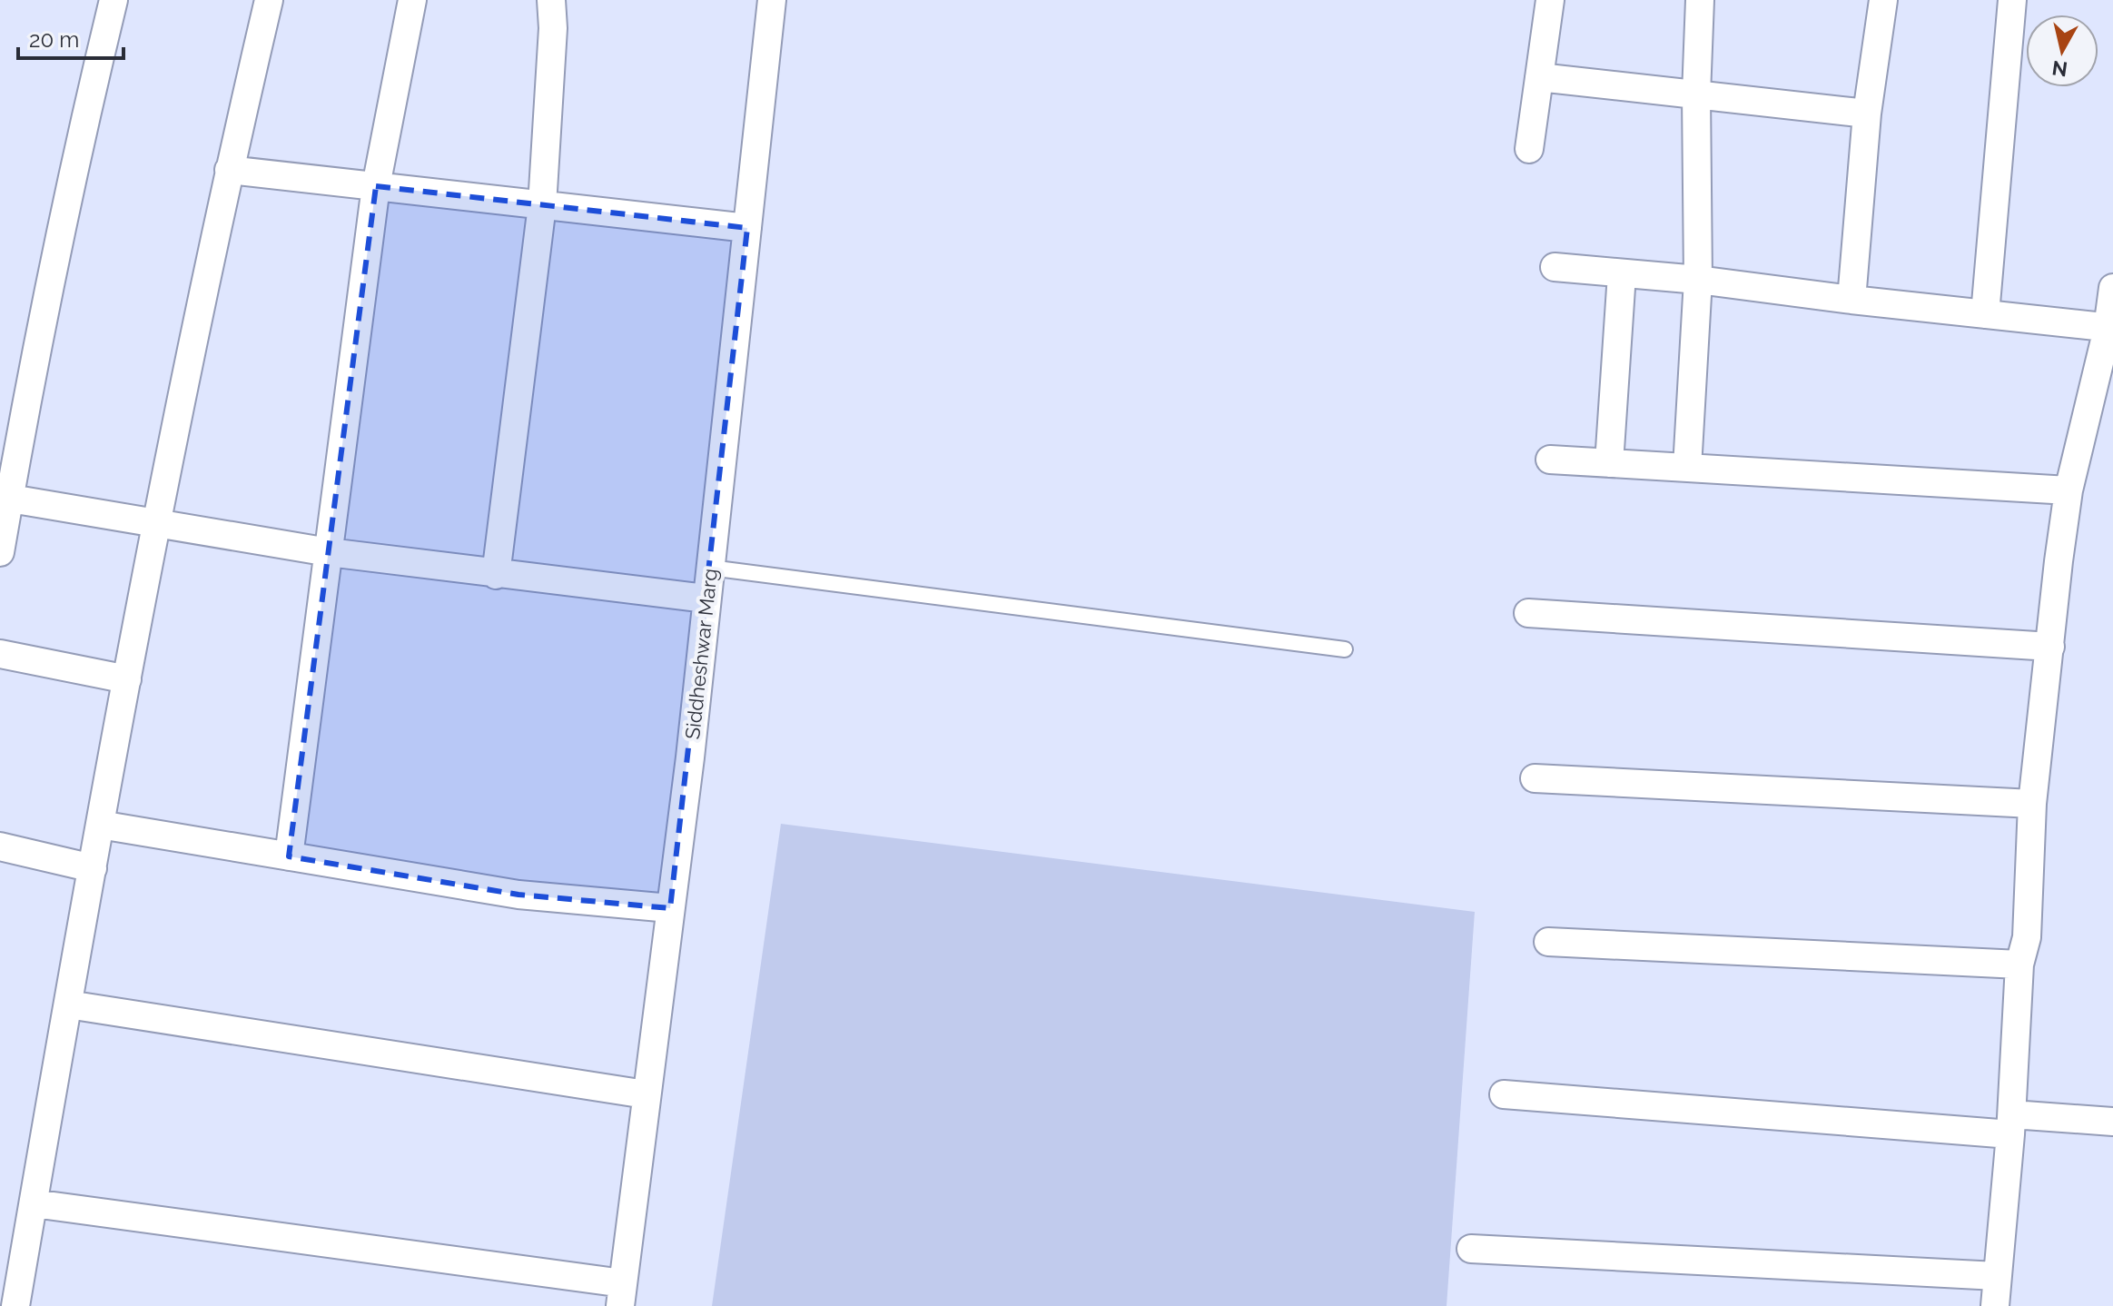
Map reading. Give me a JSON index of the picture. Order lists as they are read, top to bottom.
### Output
{
  "streets": {
    "street": ["Siddheshwar Marg"]
  },
  "scale_bar": "20 m",
  "north": "bottom"
}
